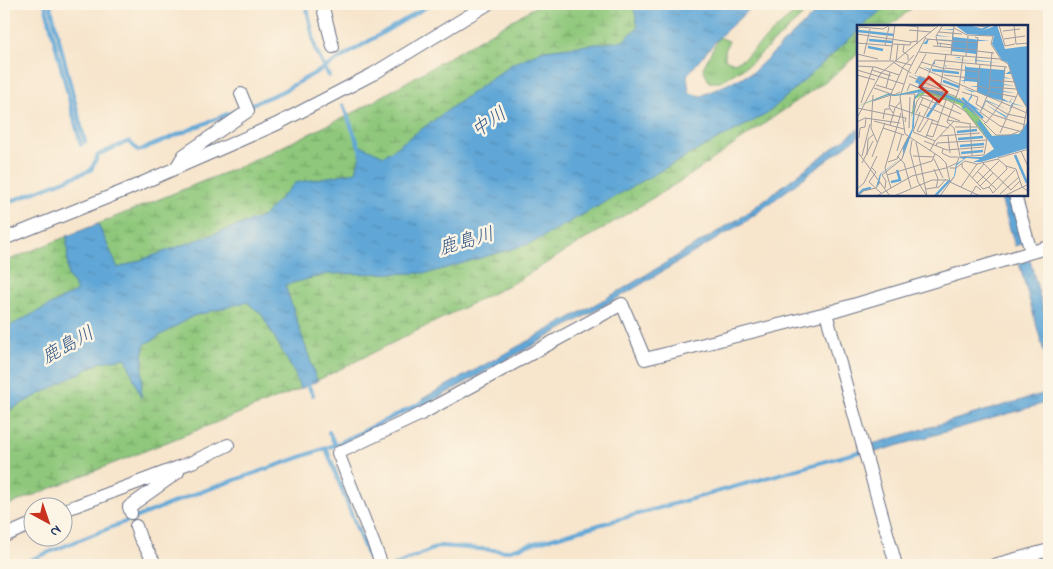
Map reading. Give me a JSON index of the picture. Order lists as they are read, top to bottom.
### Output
{
  "water": ["中川", "鹿島川"],
  "north": "bottom right"
}
